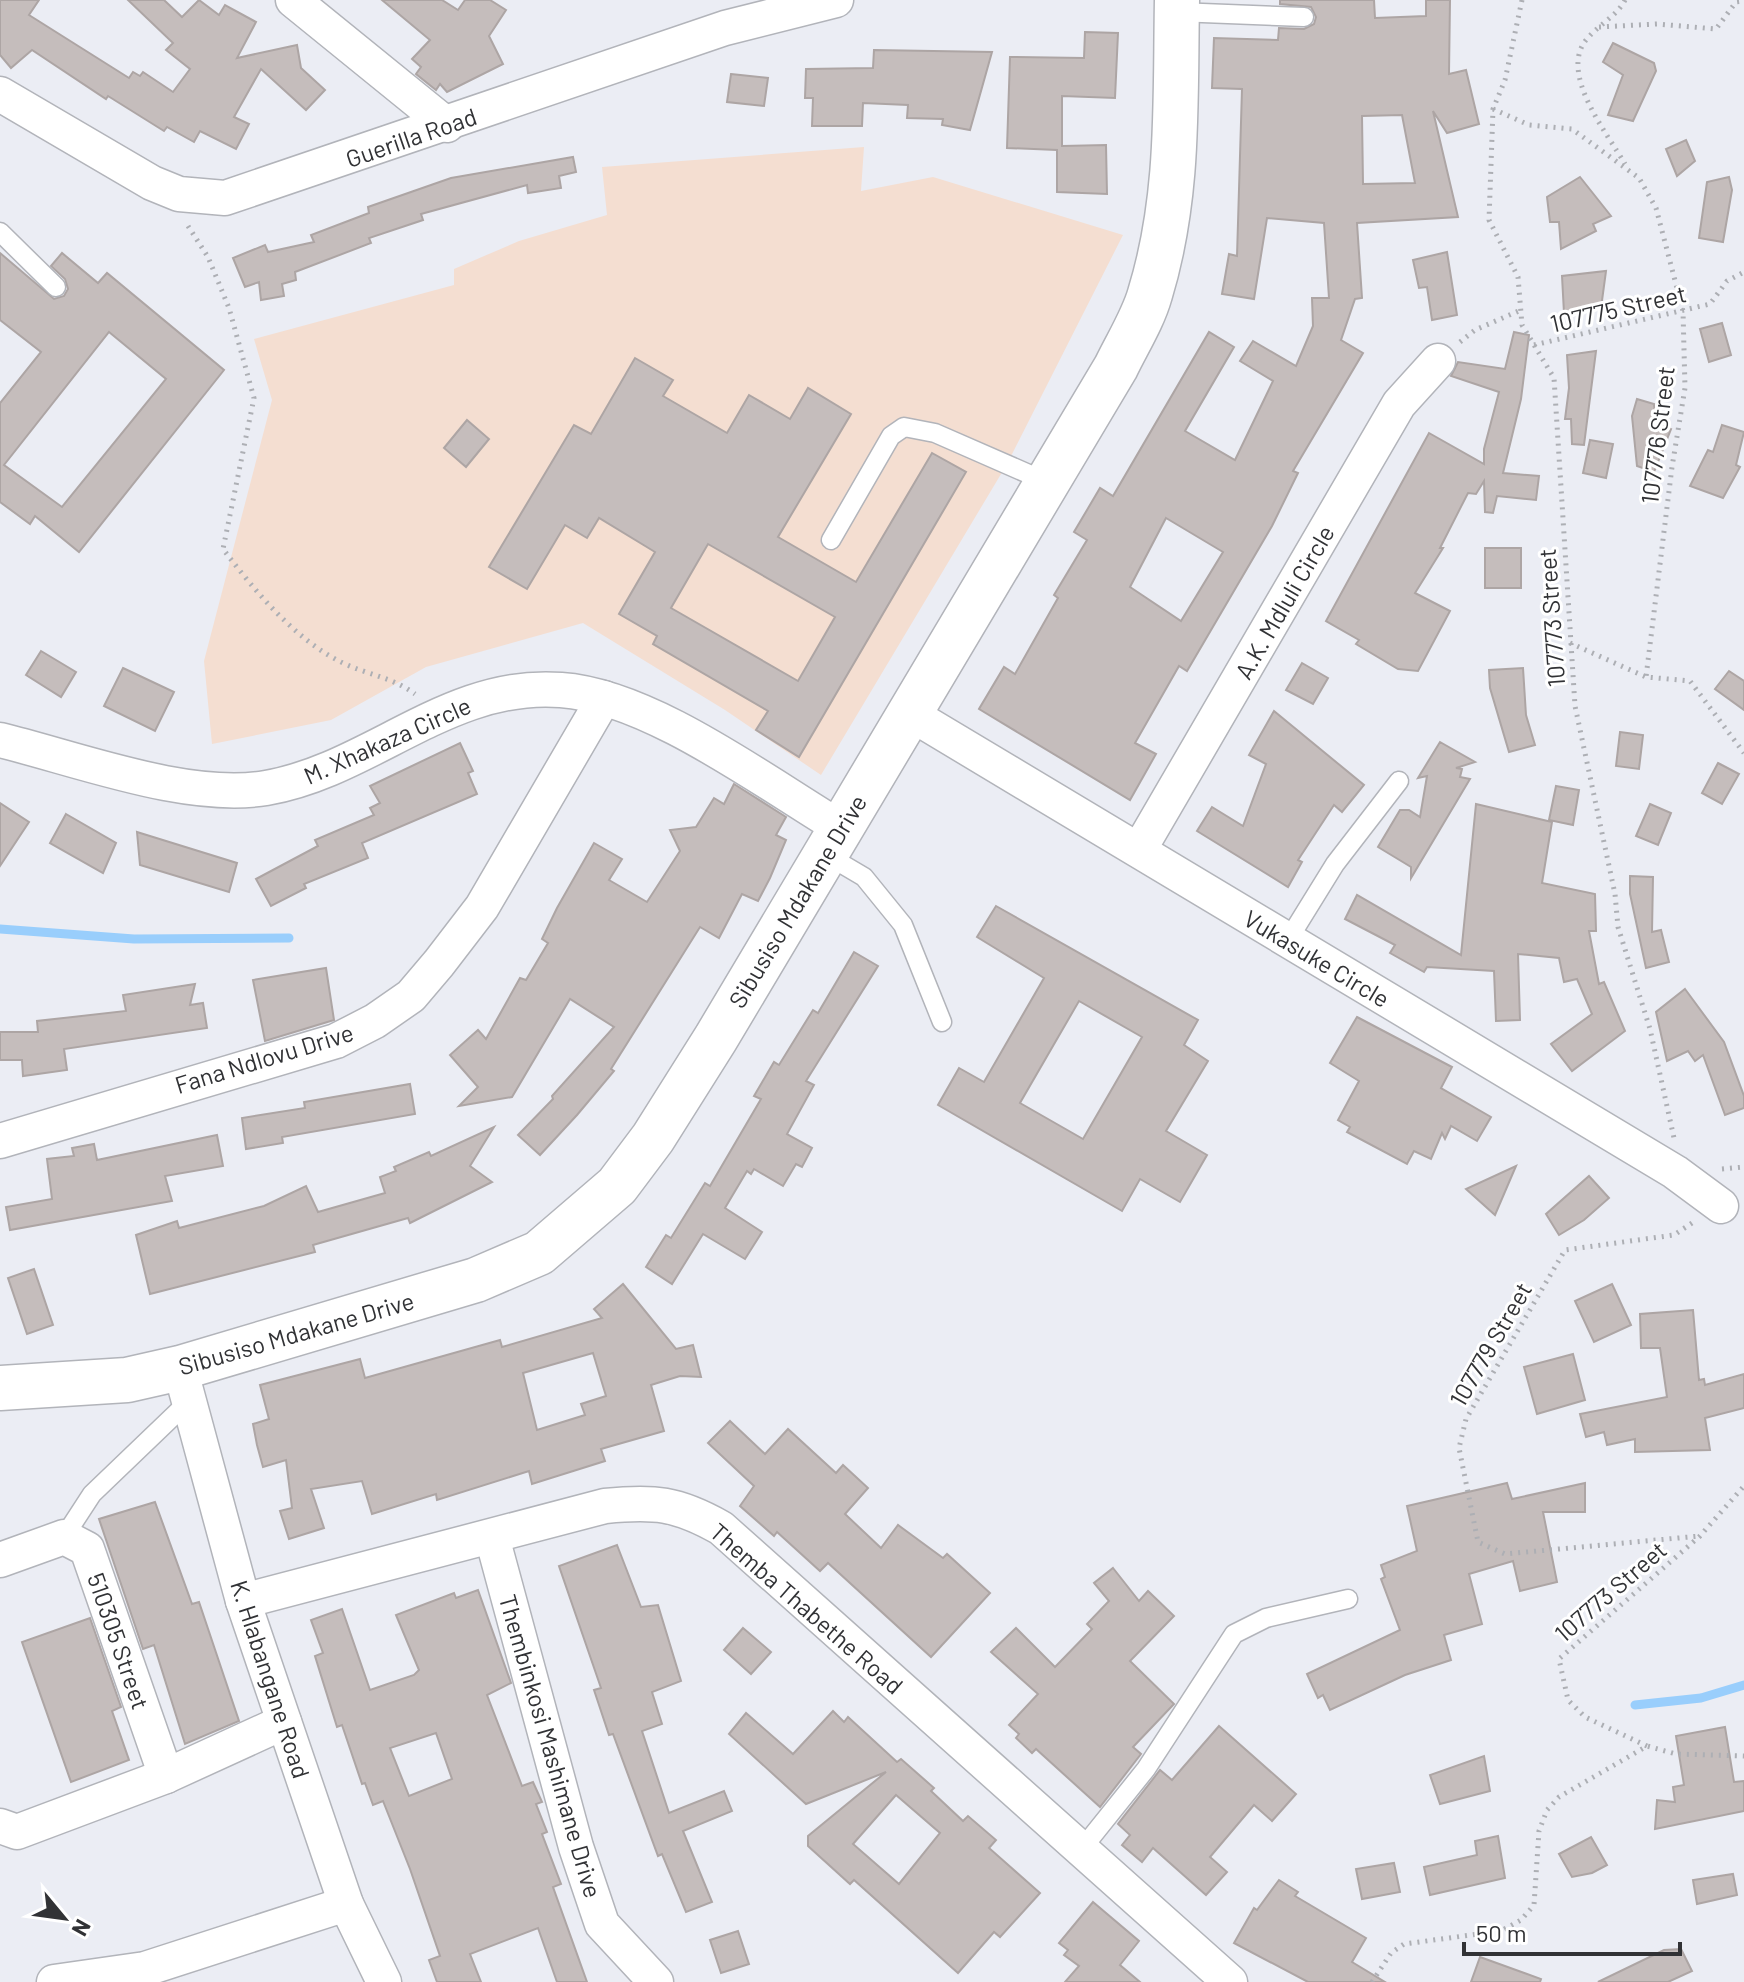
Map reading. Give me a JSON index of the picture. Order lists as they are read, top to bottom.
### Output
{
  "streets": {
    "street": [
      "Guerilla Road",
      "A.K. Mdluli Circle",
      "M. Xhakaza Circle",
      "Sibusiso Mdakane Drive",
      "Vukasuke Circle",
      "Fana Ndlovu Drive",
      "Themba Thabethe Road",
      "510305 Street",
      "K. Hlabangane Road",
      "Thembinkosi Mashimane Drive"
    ],
    "path": [
      "107775 Street",
      "107776 Street",
      "107773 Street",
      "107779 Street"
    ]
  },
  "crossings": [
    ["107775 Street", "107776 Street"],
    ["107775 Street", "107773 Street"],
    ["107776 Street", "107773 Street"],
    ["A.K. Mdluli Circle", "Vukasuke Circle"],
    ["107773 Street", "Vukasuke Circle"],
    ["107773 Street", "107779 Street"],
    ["M. Xhakaza Circle", "Sibusiso Mdakane Drive"],
    ["M. Xhakaza Circle", "Fana Ndlovu Drive"],
    ["Sibusiso Mdakane Drive", "Vukasuke Circle"],
    ["Sibusiso Mdakane Drive", "K. Hlabangane Road"],
    ["Vukasuke Circle", "107779 Street"],
    ["Themba Thabethe Road", "K. Hlabangane Road"],
    ["Themba Thabethe Road", "Thembinkosi Mashimane Drive"]
  ],
  "scale_bar": "50 m",
  "north": "bottom right"
}
